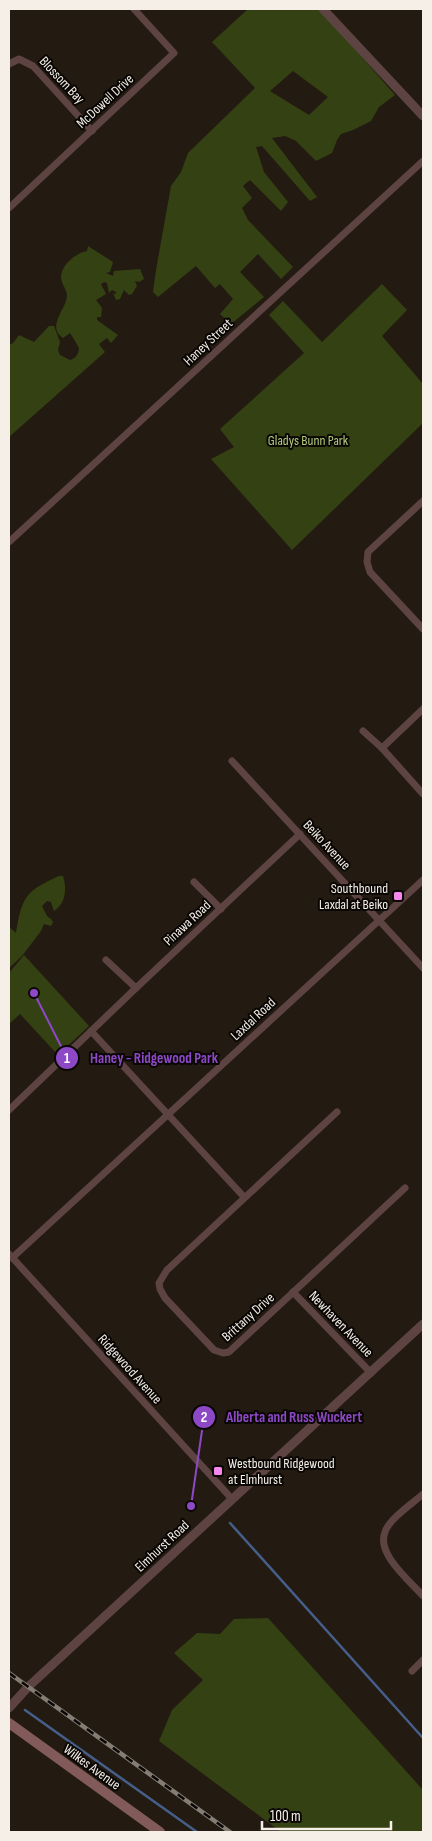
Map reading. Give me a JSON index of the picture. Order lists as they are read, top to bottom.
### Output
{
  "streets": {
    "main road": ["Wilkes Avenue"],
    "street": [
      "Blossom Bay",
      "McDowell Drive",
      "Haney Street",
      "Beiko Avenue",
      "Pinawa Road",
      "Laxdal Road",
      "Brittany Drive",
      "Newhaven Avenue",
      "Ridgewood Avenue",
      "Elmhurst Road"
    ]
  },
  "crossings": [
    ["Blossom Bay", "McDowell Drive"],
    ["Beiko Avenue", "Pinawa Road"],
    ["Beiko Avenue", "Laxdal Road"],
    ["Laxdal Road", "Ridgewood Avenue"],
    ["Brittany Drive", "Newhaven Avenue"],
    ["Newhaven Avenue", "Elmhurst Road"],
    ["Ridgewood Avenue", "Elmhurst Road"]
  ],
  "parks": ["Gladys Bunn Park"],
  "places": {
    "transit": ["Southbound Laxdal at Beiko", "Westbound Ridgewood at Elmhurst"],
    "other": ["Haney - Ridgewood Park", "Alberta and Russ Wuckert"]
  },
  "scale_bar": "100 m"
}
